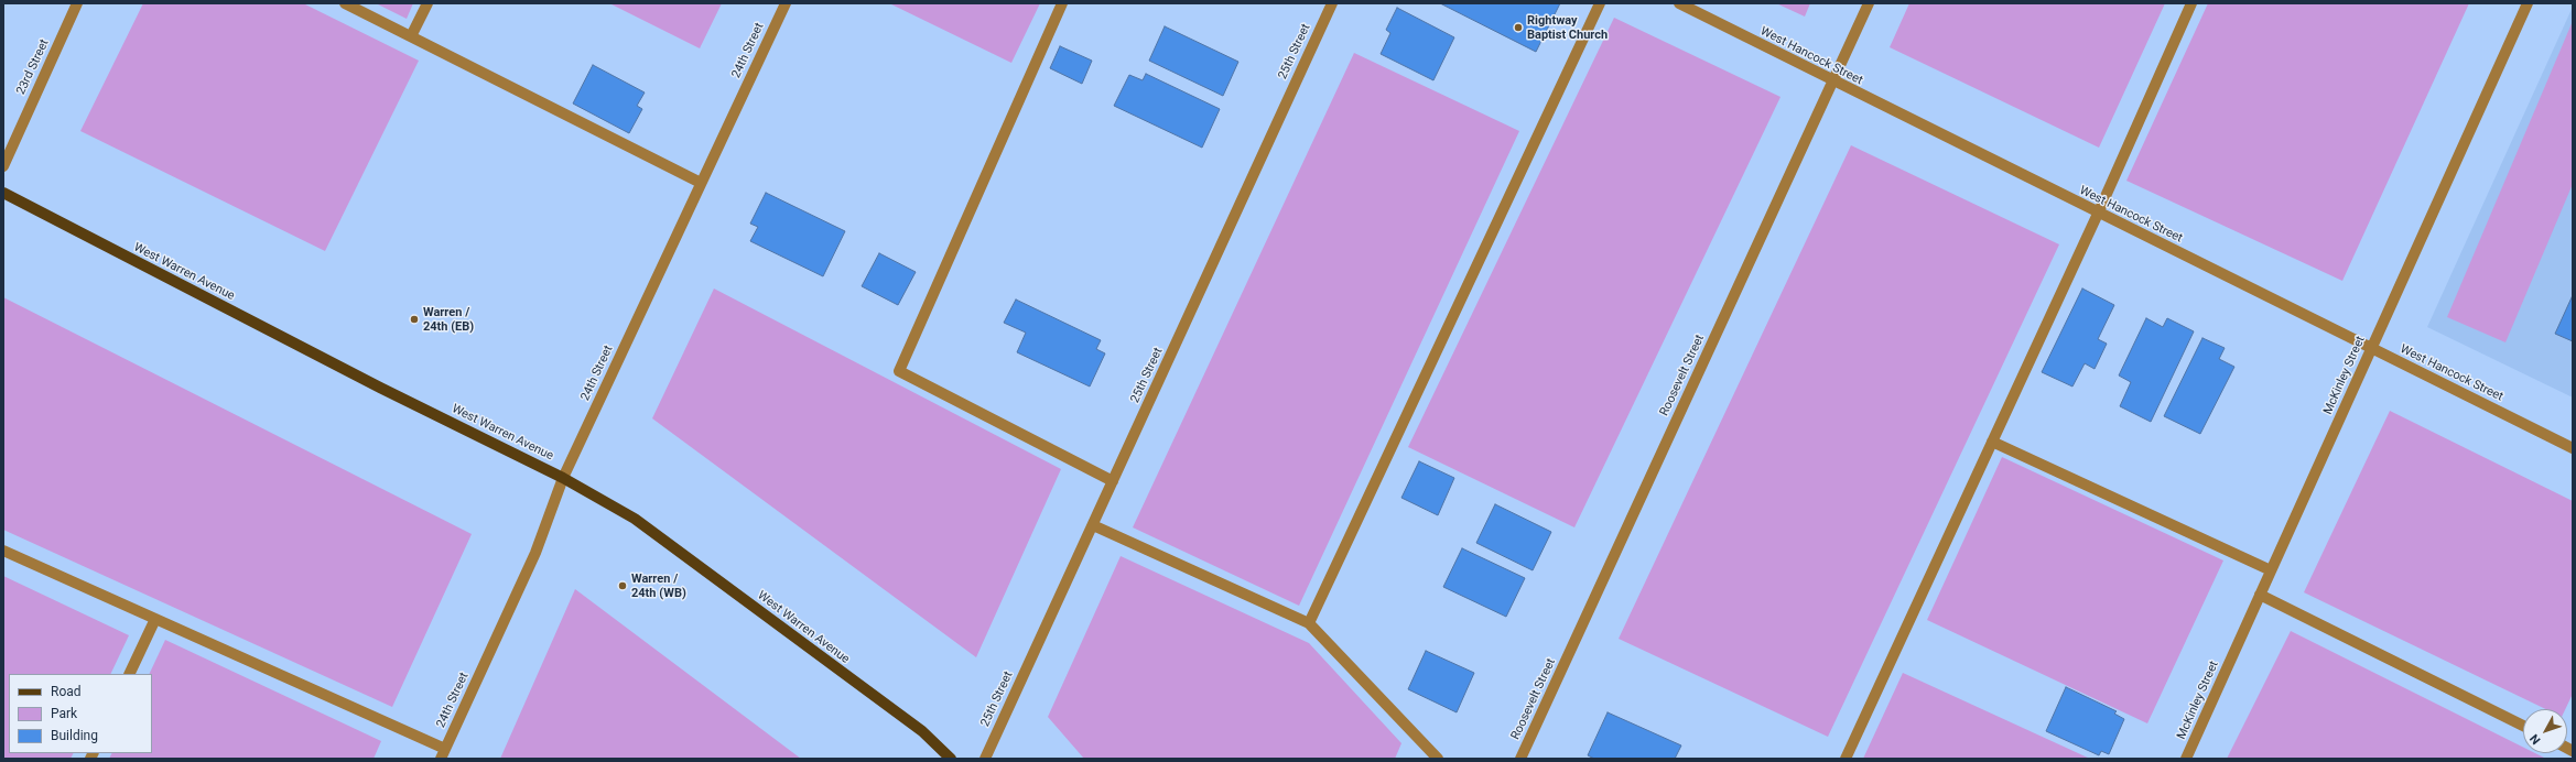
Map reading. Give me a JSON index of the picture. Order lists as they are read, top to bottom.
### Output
{
  "streets": {
    "main road": ["West Warren Avenue"],
    "street": [
      "24th Street",
      "25th Street",
      "West Hancock Street",
      "23rd Street",
      "Roosevelt Street",
      "McKinley Street"
    ]
  },
  "crossings": [
    ["24th Street", "West Warren Avenue"],
    ["West Hancock Street", "Roosevelt Street"],
    ["West Hancock Street", "McKinley Street"]
  ],
  "places": ["Rightway Baptist Church", "Warren / 24th (EB)", "Warren / 24th (WB)"],
  "legend": ["Road", "Park", "Building"],
  "north": "bottom left"
}
